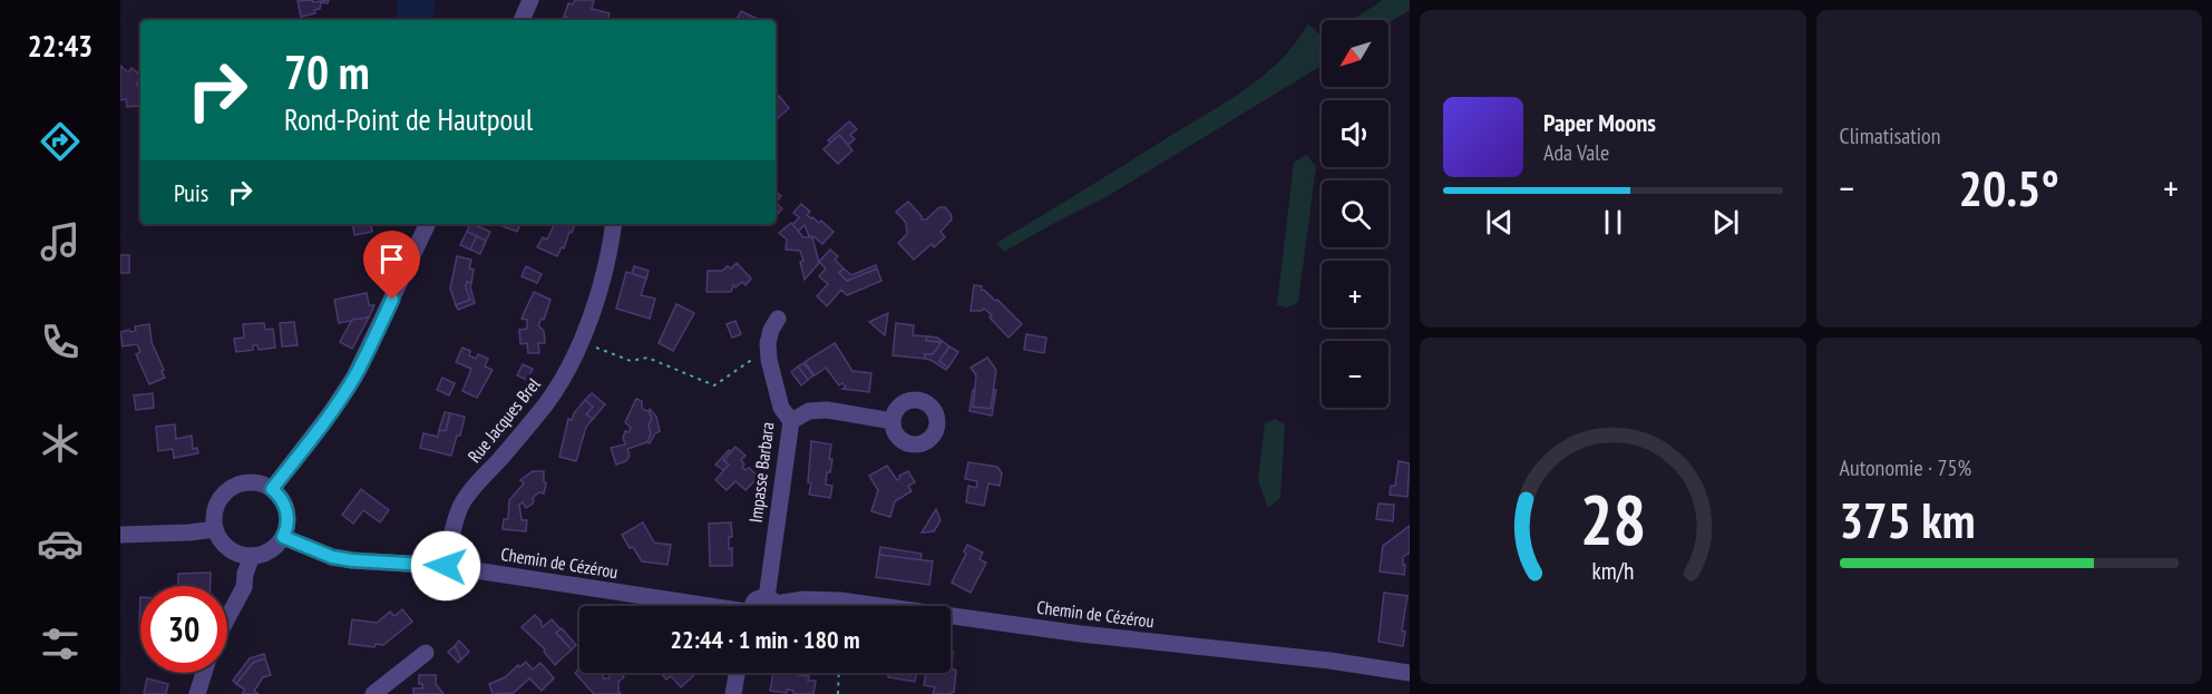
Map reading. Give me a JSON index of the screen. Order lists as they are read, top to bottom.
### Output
{
  "streets": {
    "street": ["Rue Jacques Brel", "Impasse Barbara", "Chemin de Cézérou"]
  },
  "crossings": [
    ["Rue Jacques Brel", "Chemin de Cézérou"],
    ["Impasse Barbara", "Chemin de Cézérou"]
  ],
  "north": "bottom left",
  "page": {
    "tabs": "22:43",
    "tile": [
      "Climatisation",
      ["Autonomie · 75%", "375 km"]
    ],
    "map_buttons": ["+", "−"],
    "turn": ["70 m", "Rond-Point de Hautpoul"],
    "song": ["Paper Moons", "Ada Vale"],
    "then": "Puis",
    "heat": ["−", "20.5°", "+"],
    "limit": "30",
    "trip": "22:44 · 1 min · 180 m",
    "gauge": ["28", "km/h"]
  }
}
